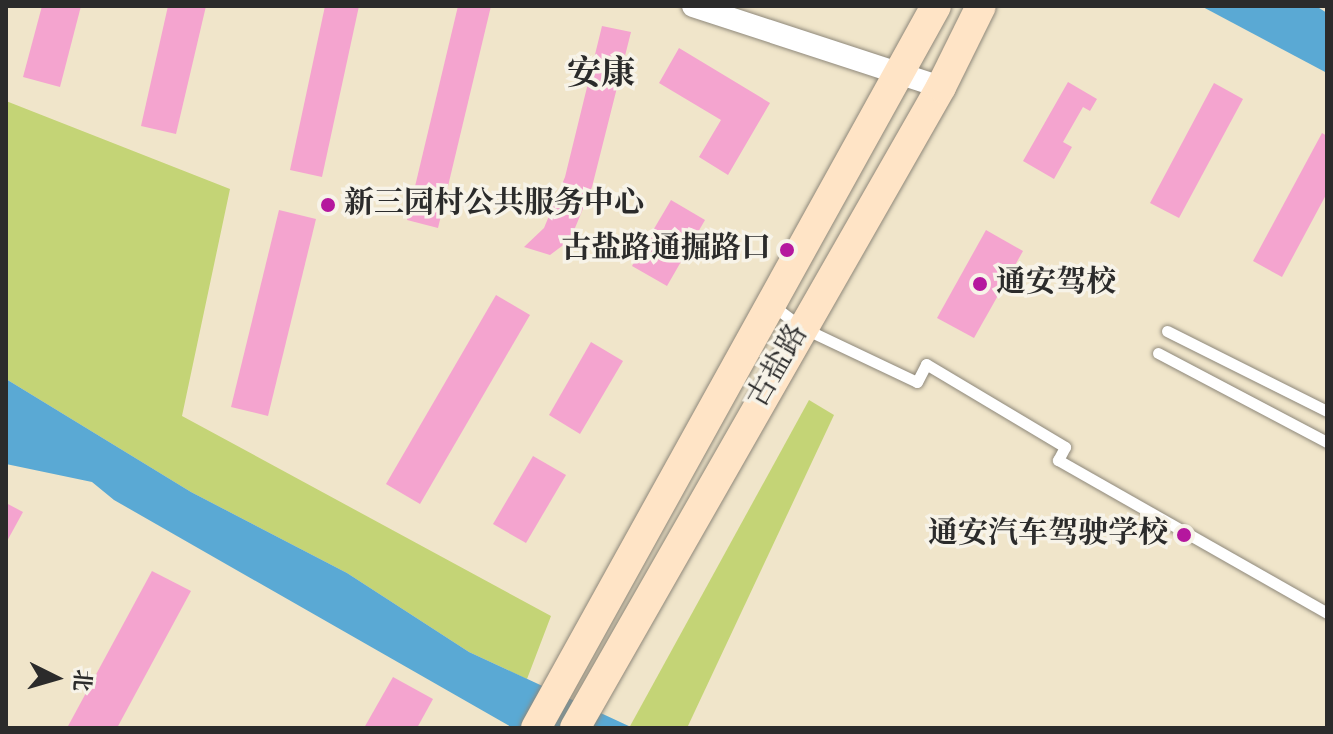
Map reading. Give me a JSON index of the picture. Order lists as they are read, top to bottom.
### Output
{
  "streets": {
    "street": ["古盐路"]
  },
  "districts": ["安康"],
  "places": [
    "新三园村公共服务中心",
    "古盐路通掘路口",
    "通安驾校",
    "通安汽车驾驶学校"
  ],
  "north": "right"
}
